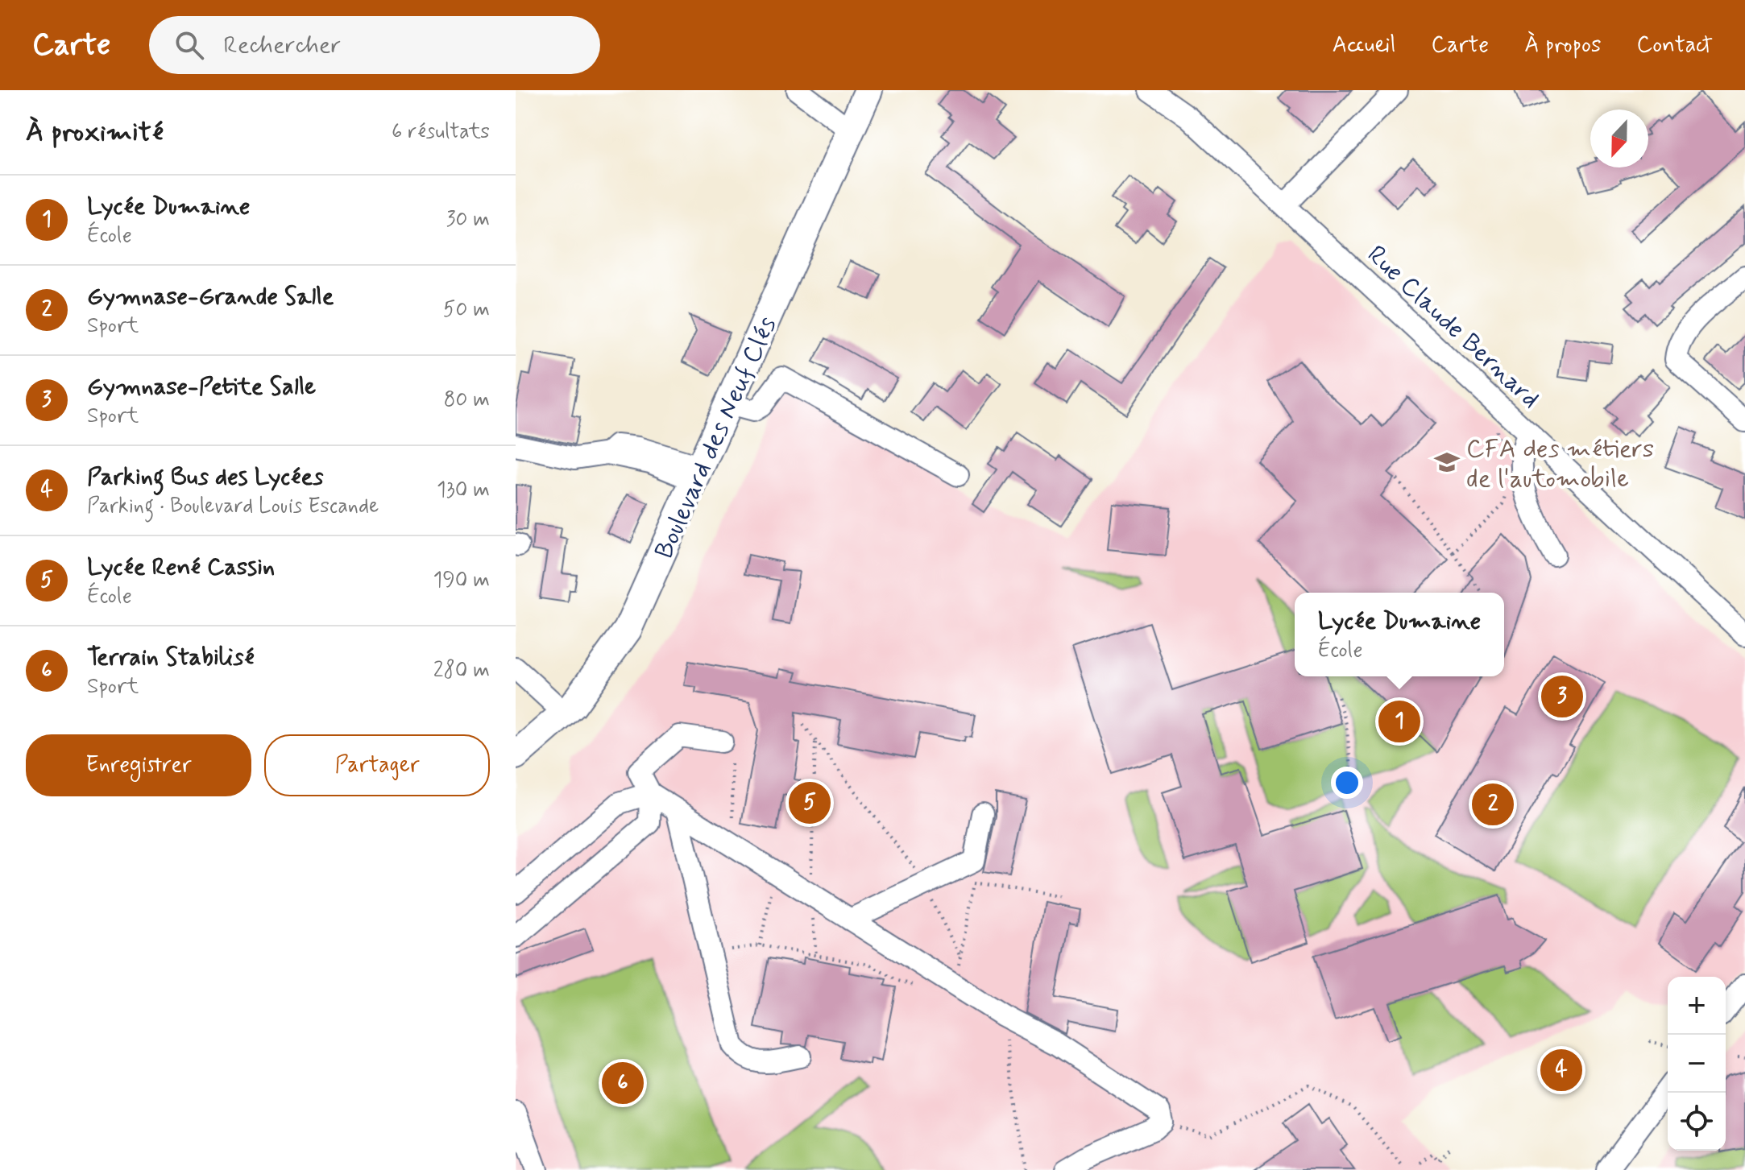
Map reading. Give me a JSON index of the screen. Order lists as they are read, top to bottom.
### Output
{
  "streets": {
    "main road": ["Boulevard des Neuf Clés"],
    "street": ["Rue Claude Bernard"]
  },
  "places": {
    "school or university": ["CFA des métiers de l'automobile"]
  },
  "north": "bottom",
  "page": {
    "header": "Carte",
    "search": "Rechercher",
    "nav": [
      "Accueil",
      "Carte",
      "À propos",
      "Contact"
    ],
    "heading": ["À proximité", "6 résultats"],
    "list": [
      {
        "mark": "1",
        "name": "Lycée Dumaine",
        "note": "École",
        "value": "30 m"
      },
      {
        "mark": "2",
        "name": "Gymnase-Grande Salle",
        "note": "Sport",
        "value": "50 m"
      },
      {
        "mark": "3",
        "name": "Gymnase-Petite Salle",
        "note": "Sport",
        "value": "80 m"
      },
      {
        "mark": "4",
        "name": "Parking Bus des Lycées",
        "note": "Parking · Boulevard Louis Escande",
        "value": "130 m"
      },
      {
        "mark": "5",
        "name": "Lycée René Cassin",
        "note": "École",
        "value": "190 m"
      },
      {
        "mark": "6",
        "name": "Terrain Stabilisé",
        "note": "Sport",
        "value": "280 m"
      }
    ],
    "popup": ["Lycée Dumaine", "École"],
    "pins": [
      "3",
      "1",
      "5",
      "2",
      "4",
      "6"
    ],
    "buttons": ["Enregistrer", "Partager"],
    "map_buttons": ["+", "−"]
  }
}
